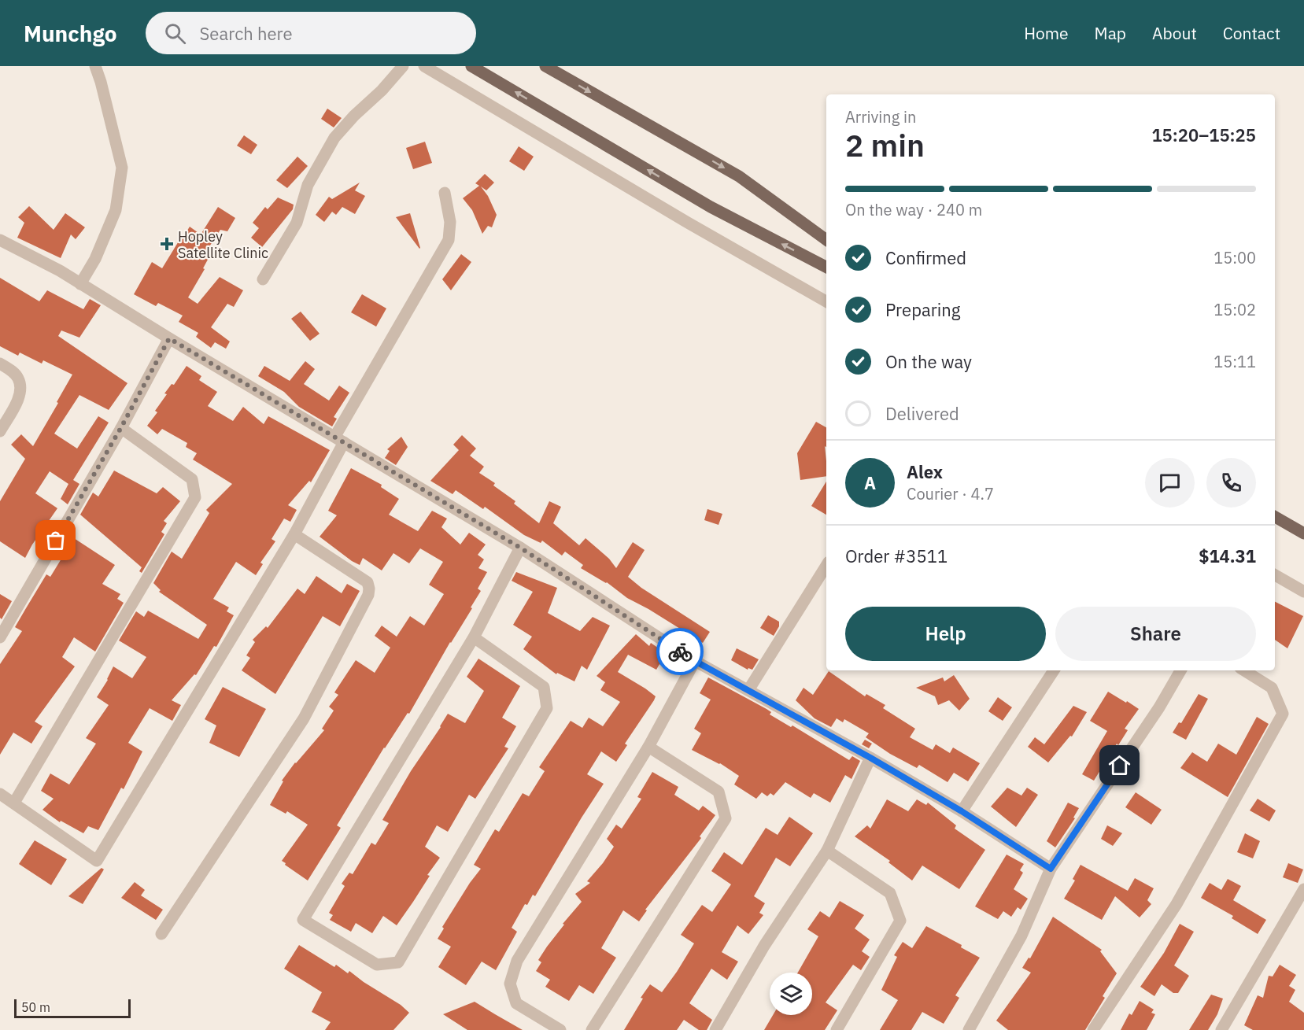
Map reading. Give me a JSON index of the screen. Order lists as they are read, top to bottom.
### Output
{
  "places": {
    "health": ["Hopley Satellite Clinic"]
  },
  "scale_bar": "50 m",
  "page": {
    "header": "Munchgo",
    "search": "Search here",
    "nav": [
      "Home",
      "Map",
      "About",
      "Contact"
    ],
    "heading": ["2 min", "Arriving in", "15:20–15:25"],
    "panel": [
      "Alex",
      "Courier · 4.7",
      "Order #3511",
      "$14.31"
    ],
    "bar": "On the way · 240 m",
    "list": [
      ["Confirmed", "15:00"],
      ["Preparing", "15:02"],
      ["On the way", "15:11"],
      "Delivered"
    ],
    "round": "A",
    "buttons": ["Help", "Share"],
    "scale": "50 m"
  }
}
